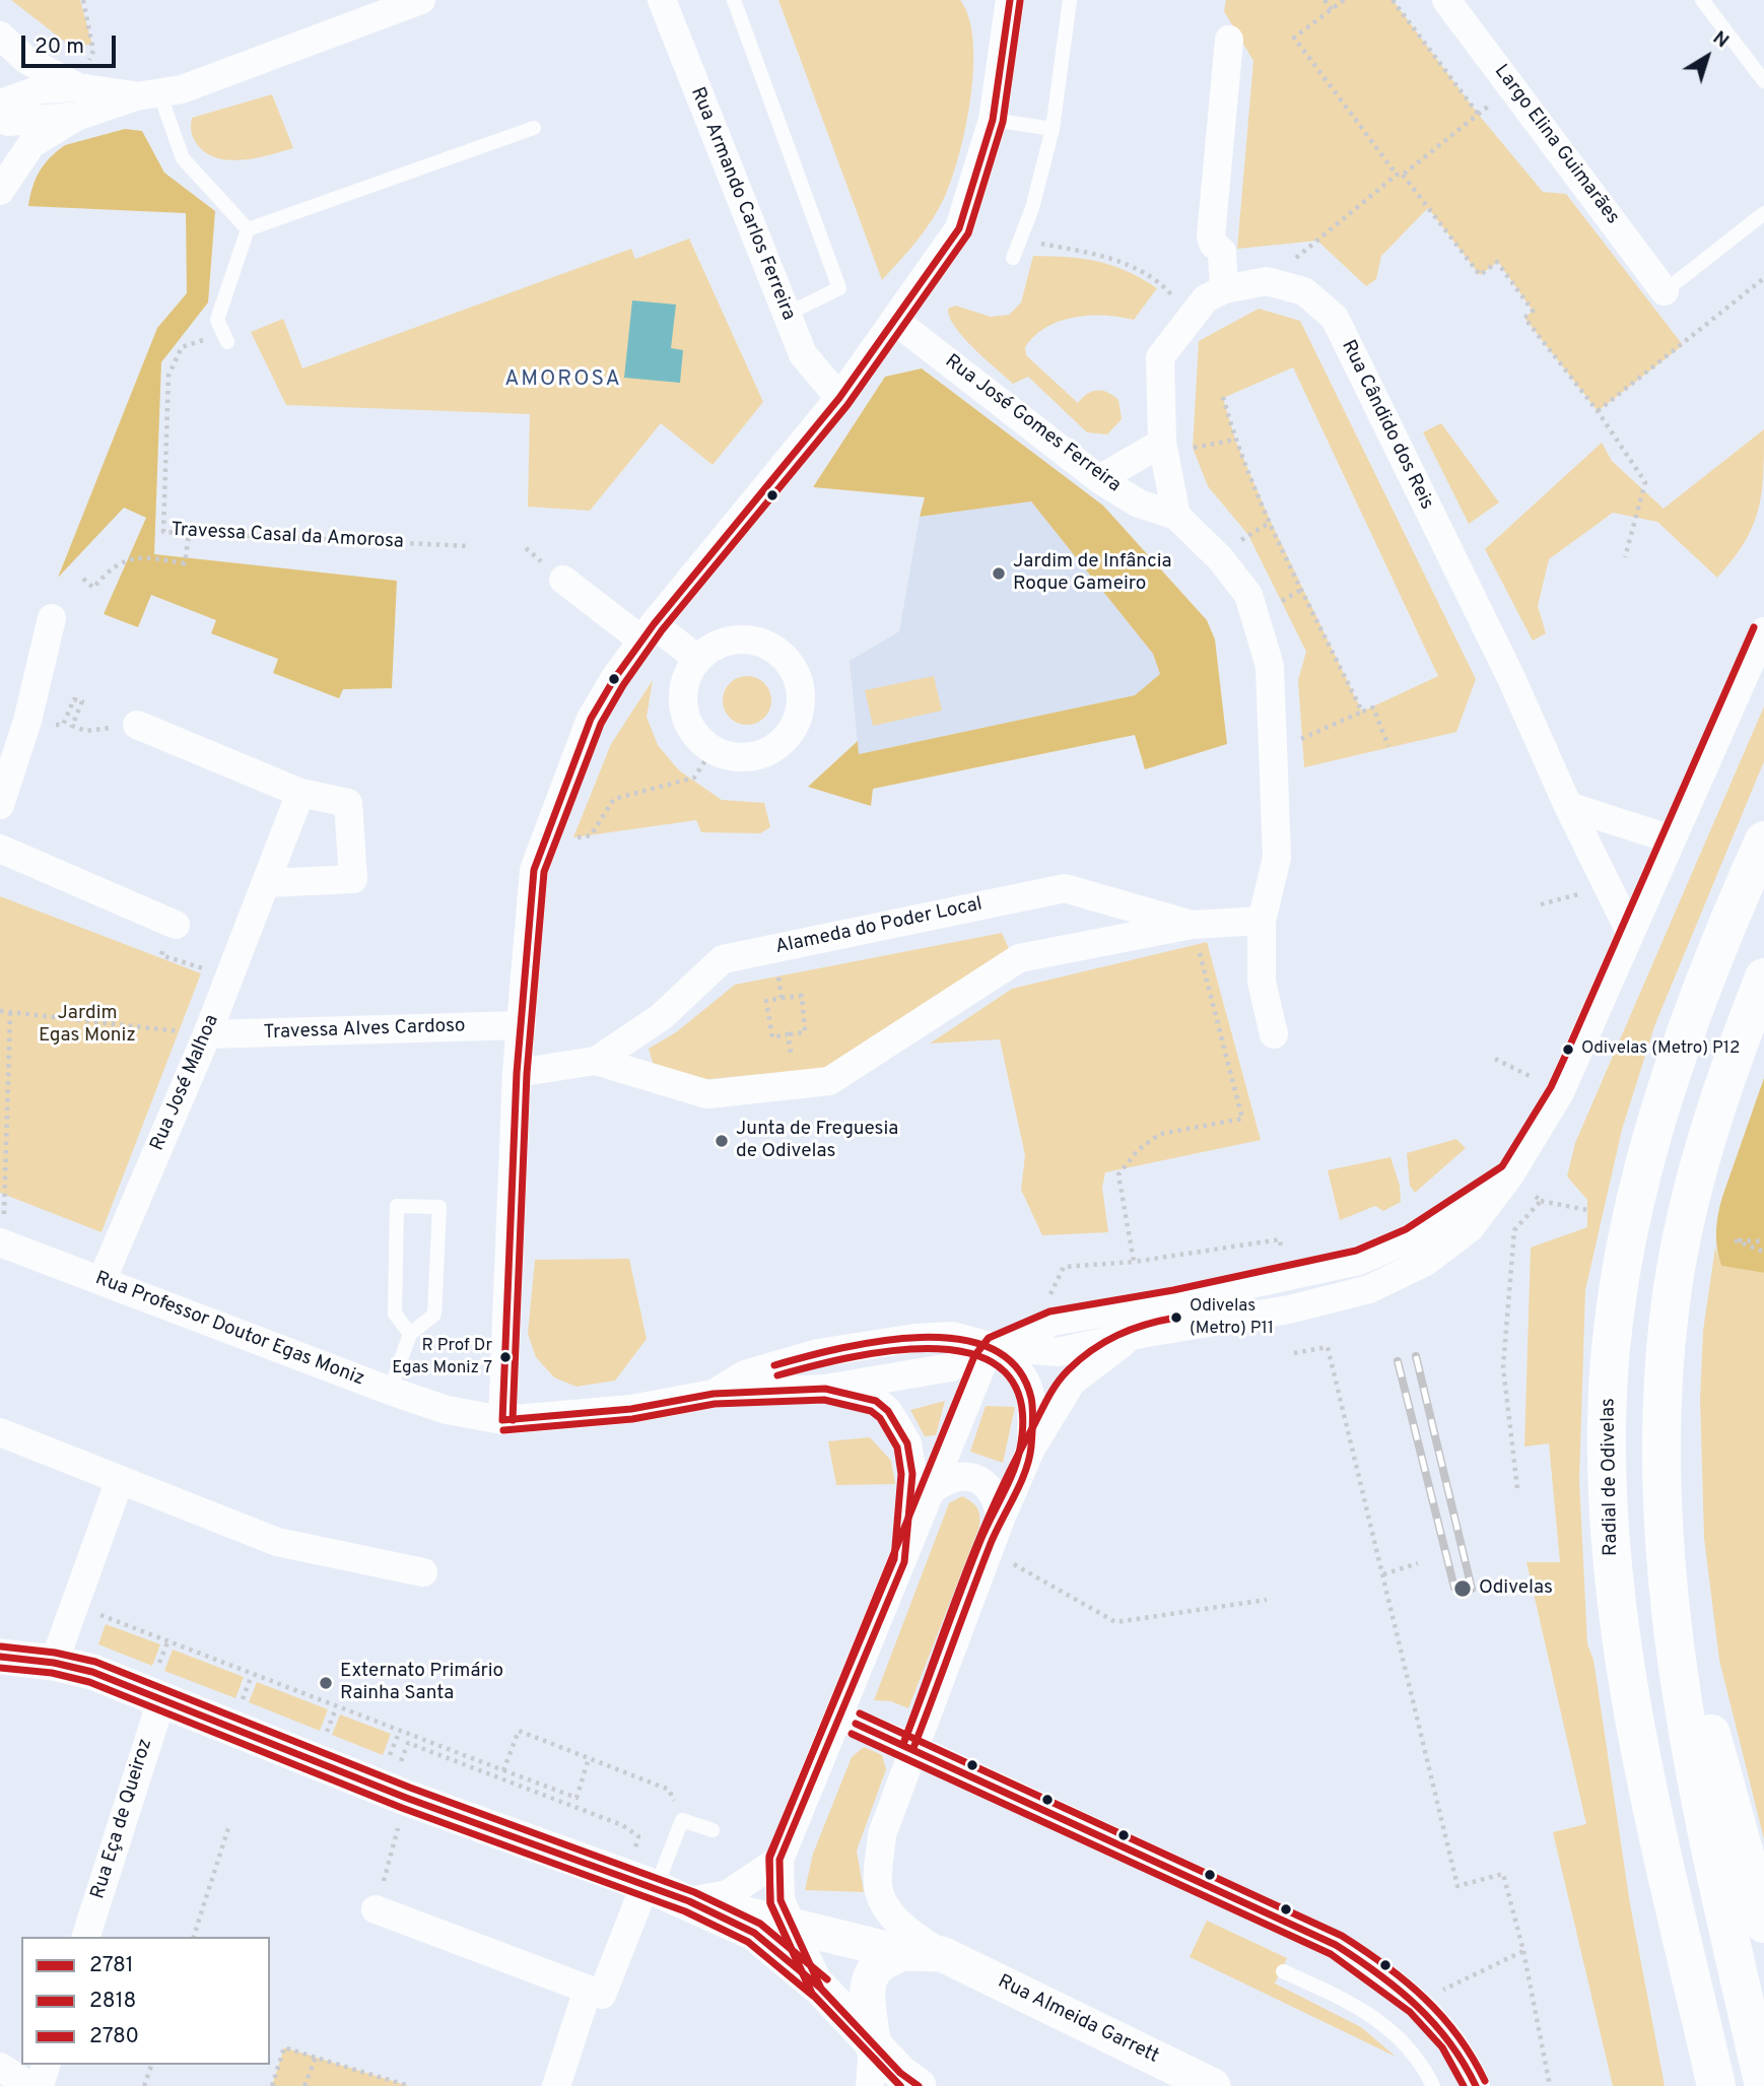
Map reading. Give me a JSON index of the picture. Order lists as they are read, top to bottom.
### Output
{
  "streets": {
    "highway": ["Radial de Odivelas"],
    "street": [
      "Largo Elina Guimarães",
      "Rua Armando Carlos Ferreira",
      "Rua José Gomes Ferreira",
      "Rua Cândido dos Reis",
      "Alameda do Poder Local",
      "Travessa Alves Cardoso",
      "Rua José Malhoa",
      "Rua Professor Doutor Egas Moniz",
      "Rua Eça de Queiroz",
      "Rua Almeida Garrett"
    ],
    "path": ["Travessa Casal da Amorosa"]
  },
  "crossings": [
    ["Rua José Gomes Ferreira", "Rua Cândido dos Reis"],
    ["Rua José Gomes Ferreira", "Alameda do Poder Local"],
    ["Rua Cândido dos Reis", "Rua Professor Doutor Egas Moniz"],
    ["Travessa Alves Cardoso", "Rua José Malhoa"],
    ["Rua José Malhoa", "Rua Professor Doutor Egas Moniz"]
  ],
  "districts": ["AMOROSA"],
  "parks": ["Jardim Egas Moniz"],
  "places": [
    "Jardim de Infância Roque Gameiro",
    "Odivelas (Metro) P12",
    "Junta de Freguesia de Odivelas",
    "Odivelas (Metro) P11",
    "R Prof Dr Egas Moniz 7",
    "Odivelas",
    "Externato Primário Rainha Santa"
  ],
  "lines": ["transit line 2781", "transit line 2818", "transit line 2780"],
  "legend": ["2781", "2818", "2780"],
  "scale_bar": "20 m",
  "north": "top right"
}
